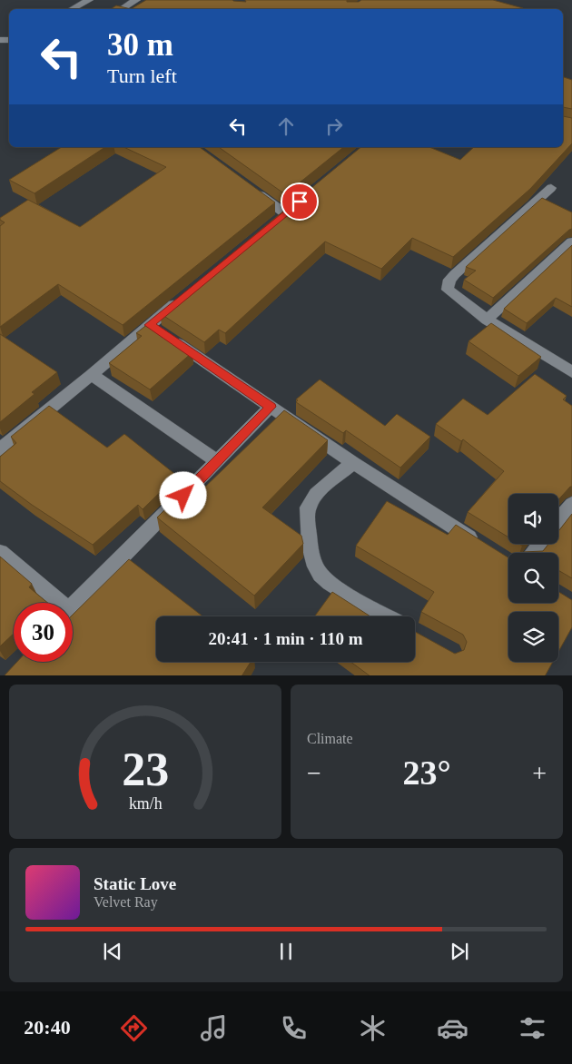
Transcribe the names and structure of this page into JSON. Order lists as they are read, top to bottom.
{
  "page": {
    "turn": ["30 m", "Turn left"],
    "limit": "30",
    "trip": "20:41 · 1 min · 110 m",
    "tile": "Climate",
    "heat": ["−", "23°", "+"],
    "song": ["Static Love", "Velvet Ray"],
    "tabs": "20:40",
    "gauge": ["23", "km/h"]
  }
}
